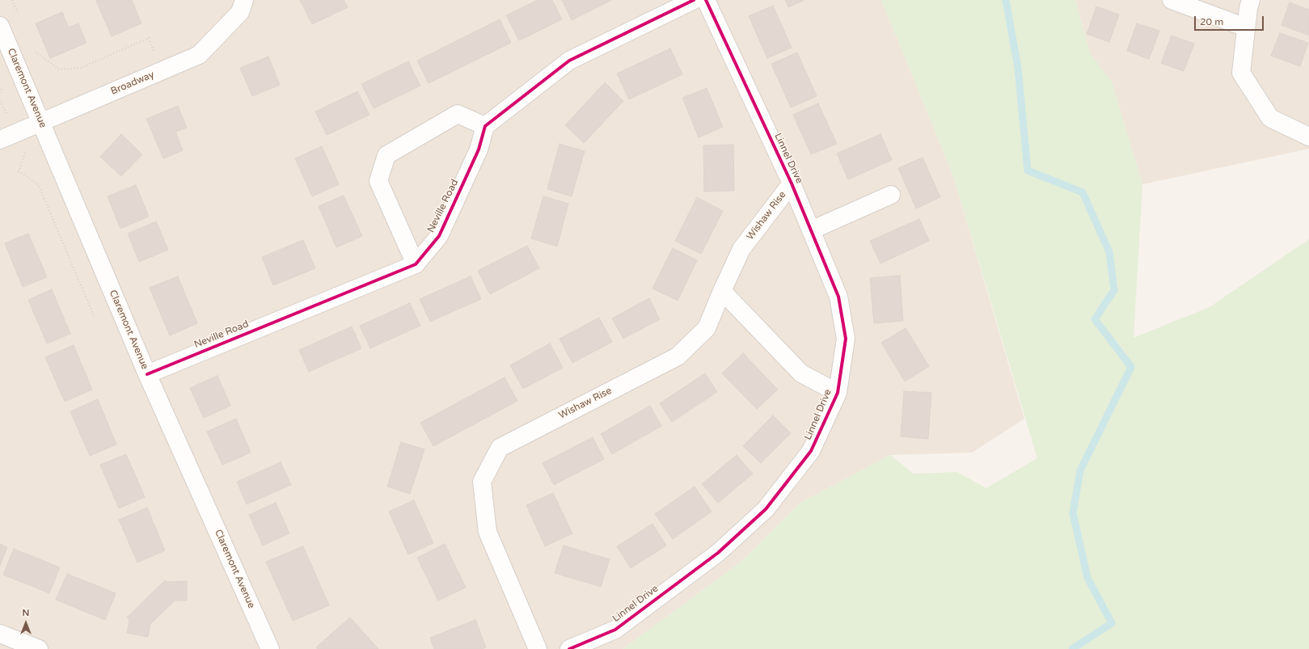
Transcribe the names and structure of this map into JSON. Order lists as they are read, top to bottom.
{
  "streets": {
    "street": [
      "Broadway",
      "Claremont Avenue",
      "Linnel Drive",
      "Neville Road",
      "Wishaw Rise"
    ]
  },
  "crossings": [
    ["Broadway", "Claremont Avenue"],
    ["Claremont Avenue", "Neville Road"],
    ["Linnel Drive", "Wishaw Rise"]
  ],
  "scale_bar": "20 m",
  "north": "top"
}
